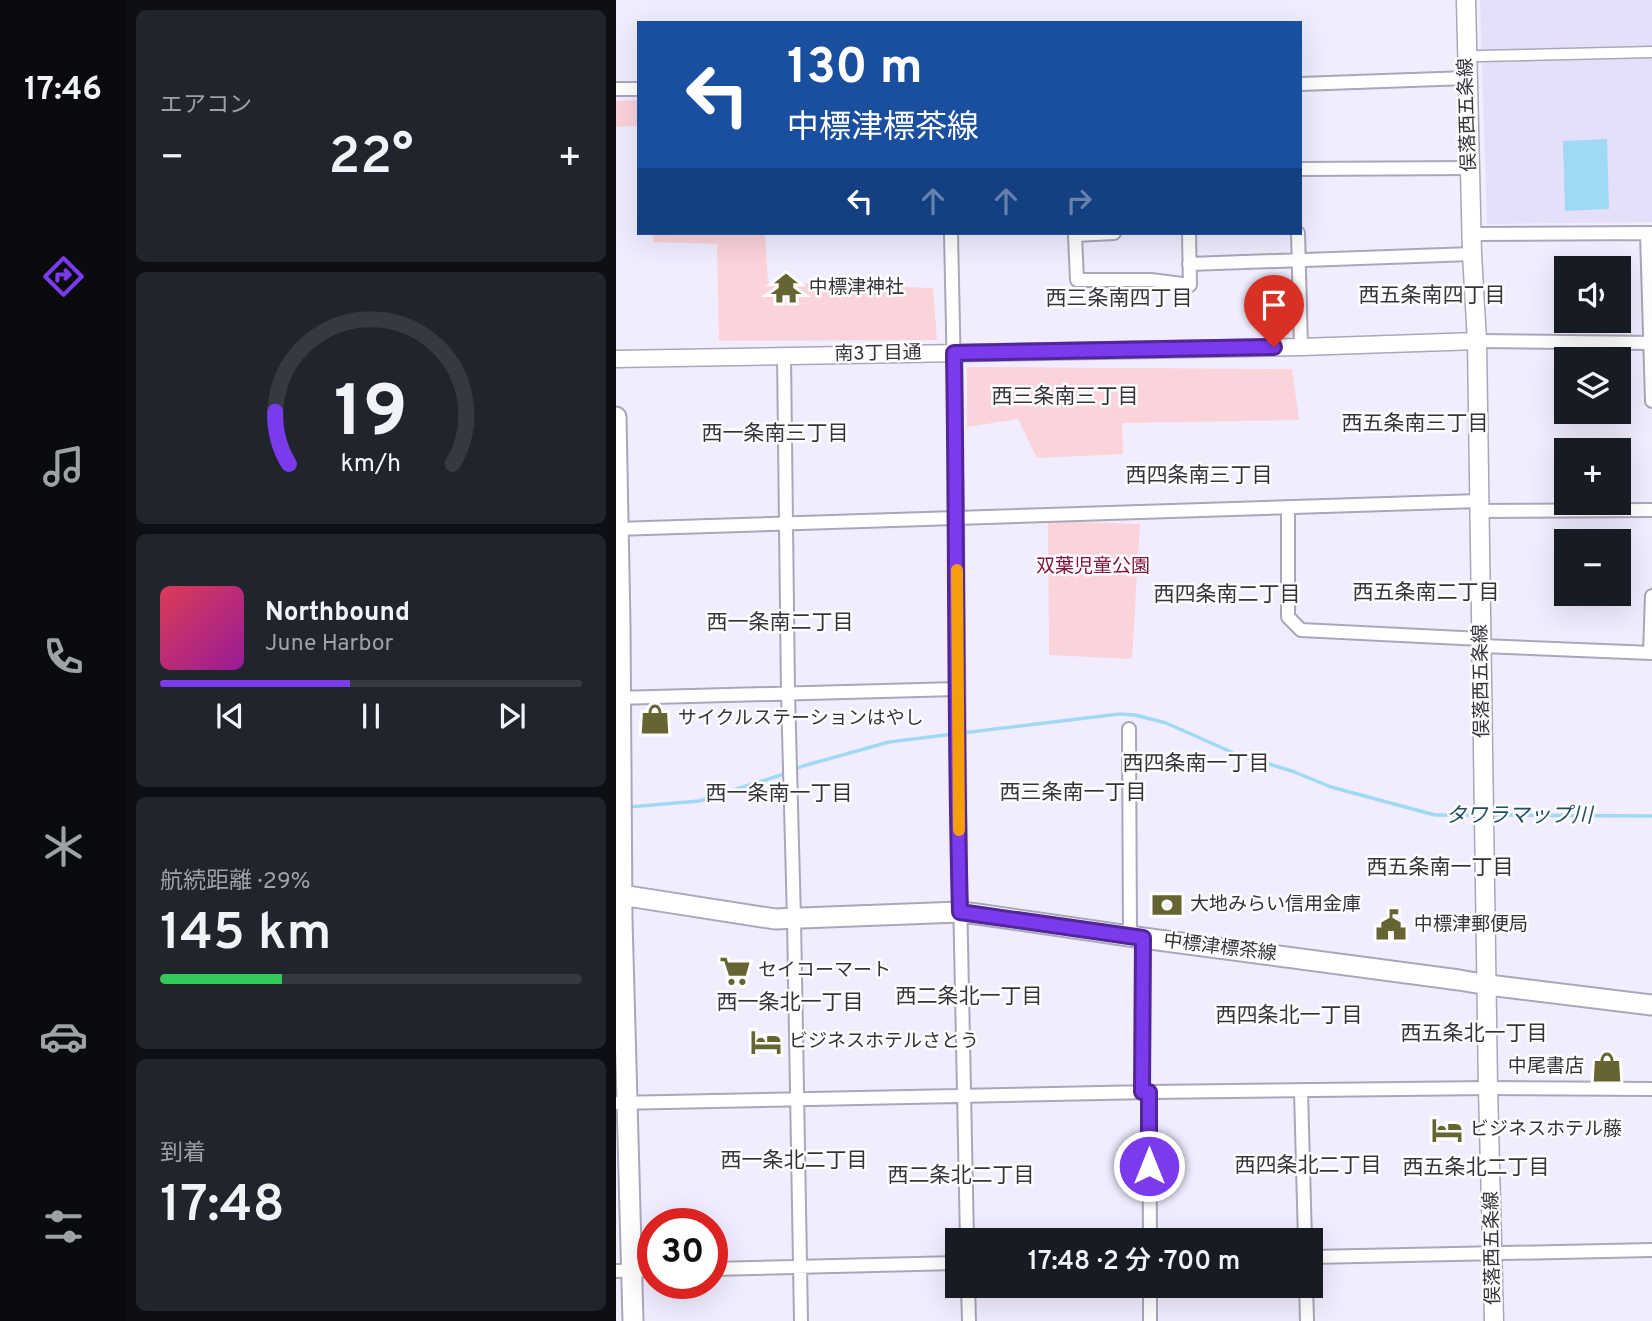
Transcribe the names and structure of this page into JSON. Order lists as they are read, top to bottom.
{
  "streets": {
    "main road": ["俣落西五条線", "中標津標茶線"],
    "street": ["南3丁目通"]
  },
  "crossings": [
    ["俣落西五条線", "南3丁目通"],
    ["俣落西五条線", "中標津標茶線"]
  ],
  "districts": [
    "西五条南四丁目",
    "西三条南四丁目",
    "西三条南三丁目",
    "西五条南三丁目",
    "西一条南三丁目",
    "西四条南三丁目",
    "西五条南二丁目",
    "西四条南二丁目",
    "西一条南二丁目",
    "西四条南一丁目",
    "西三条南一丁目",
    "西一条南一丁目",
    "西五条南一丁目",
    "西二条北一丁目",
    "西一条北一丁目",
    "西四条北一丁目",
    "西五条北一丁目",
    "西一条北二丁目",
    "西四条北二丁目",
    "西五条北二丁目",
    "西二条北二丁目"
  ],
  "water": ["タワラマップ川"],
  "parks": ["双葉児童公園"],
  "places": {
    "temple": ["中標津神社"],
    "shop": ["サイクルステーションはやし", "中尾書店"],
    "bank": ["大地みらい信用金庫"],
    "public building": ["中標津郵便局"],
    "supermarket": ["セイコーマート"],
    "hotel": ["ビジネスホテルさとう", "ビジネスホテル藤"]
  },
  "page": {
    "tabs": "17:46",
    "tile": [
      "エアコン",
      ["航続距離 · 29%", "145 km"],
      ["到着", "17:48"]
    ],
    "turn": ["130 m", "中標津標茶線"],
    "heat": ["−", "22°", "+"],
    "map_buttons": ["+", "−"],
    "song": ["Northbound", "June Harbor"],
    "limit": "30",
    "trip": "17:48 · 2 分 · 700 m",
    "gauge": ["19", "km/h"]
  }
}
